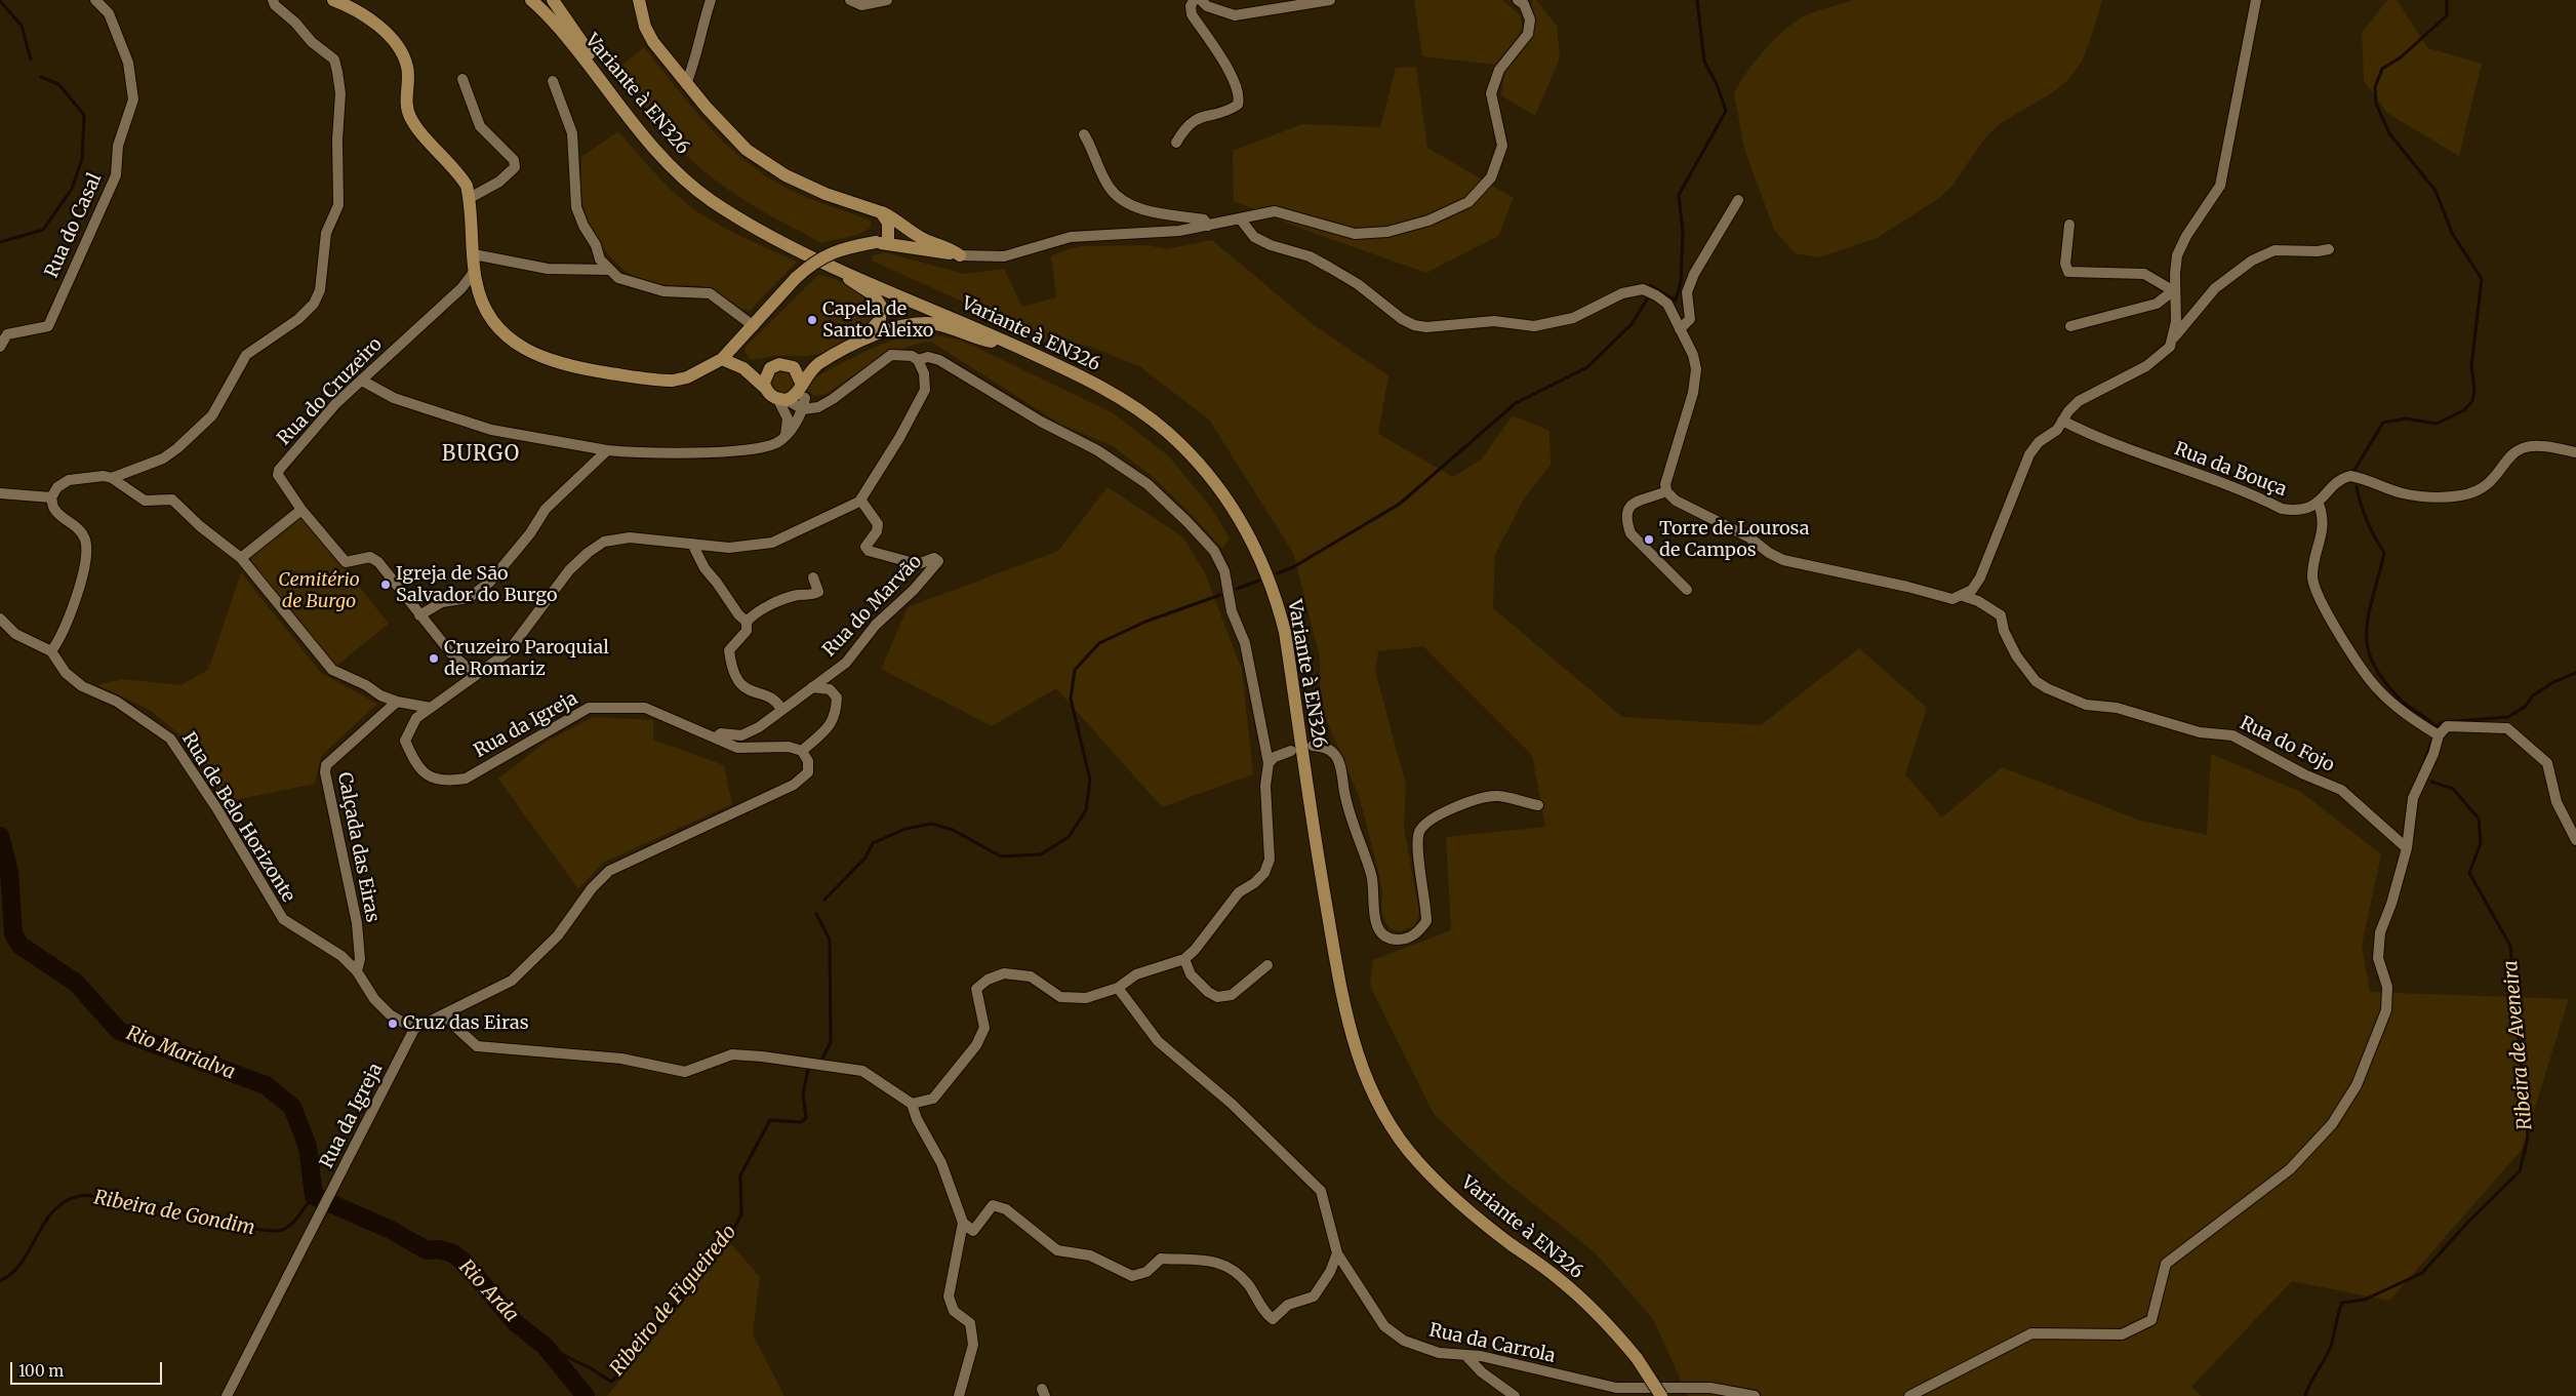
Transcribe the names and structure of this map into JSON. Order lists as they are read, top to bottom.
{
  "streets": {
    "main road": ["Variante à EN326"],
    "street": [
      "Rua do Casal",
      "Rua do Cruzeiro",
      "Rua da Bouça",
      "Rua do Marvão",
      "Rua da Igreja",
      "Rua do Fojo",
      "Rua de Belo Horizonte",
      "Calçada das Eiras",
      "Rua da Carrola"
    ]
  },
  "crossings": [
    ["Rua do Marvão", "Rua da Igreja"],
    ["Rua da Igreja", "Rua de Belo Horizonte"],
    ["Rua de Belo Horizonte", "Calçada das Eiras"]
  ],
  "districts": ["BURGO"],
  "water": [
    "Ribeira de Aveneira",
    "Rio Marialva",
    "Ribeira de Gondim",
    "Rio Arda",
    "Ribeiro de Figueiredo"
  ],
  "parks": ["Cemitério de Burgo"],
  "places": [
    "Capela de Santo Aleixo",
    "Torre de Lourosa de Campos",
    "Igreja de São Salvador do Burgo",
    "Cruzeiro Paroquial de Romariz",
    "Cruz das Eiras"
  ],
  "scale_bar": "100 m"
}
